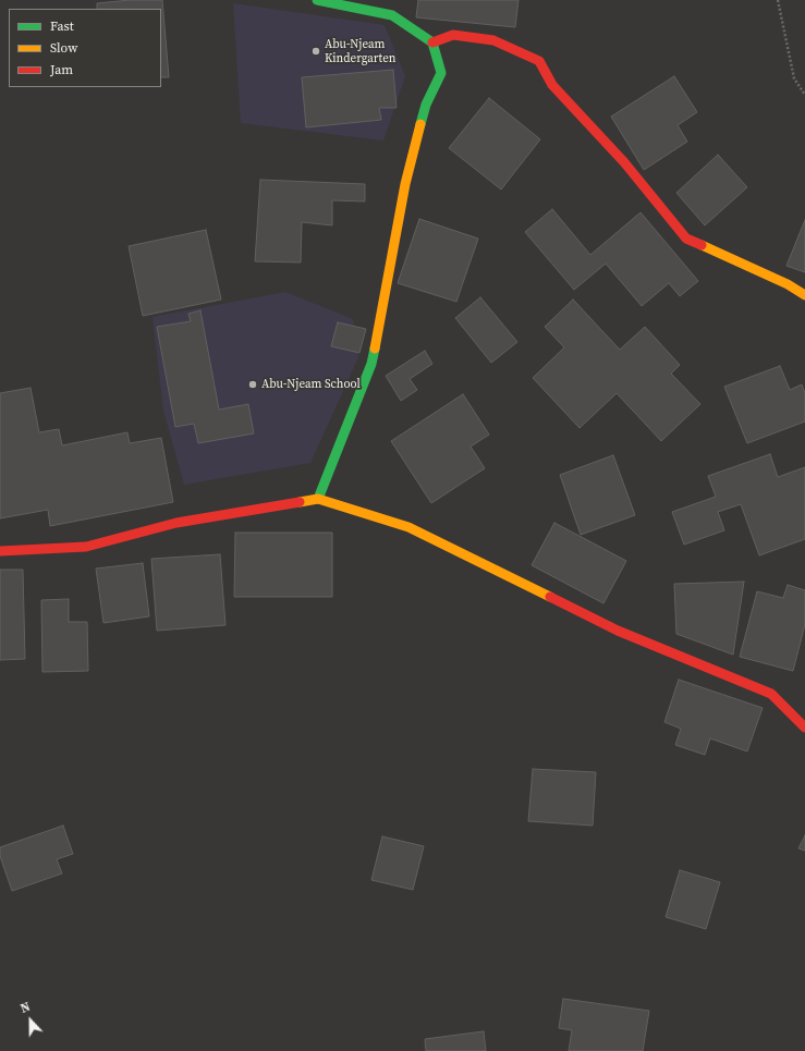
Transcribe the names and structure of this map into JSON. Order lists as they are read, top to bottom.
{
  "places": ["Abu-Njeam Kindergarten", "Abu-Njeam School"],
  "legend": ["Fast", "Slow", "Jam"],
  "north": "top"
}
